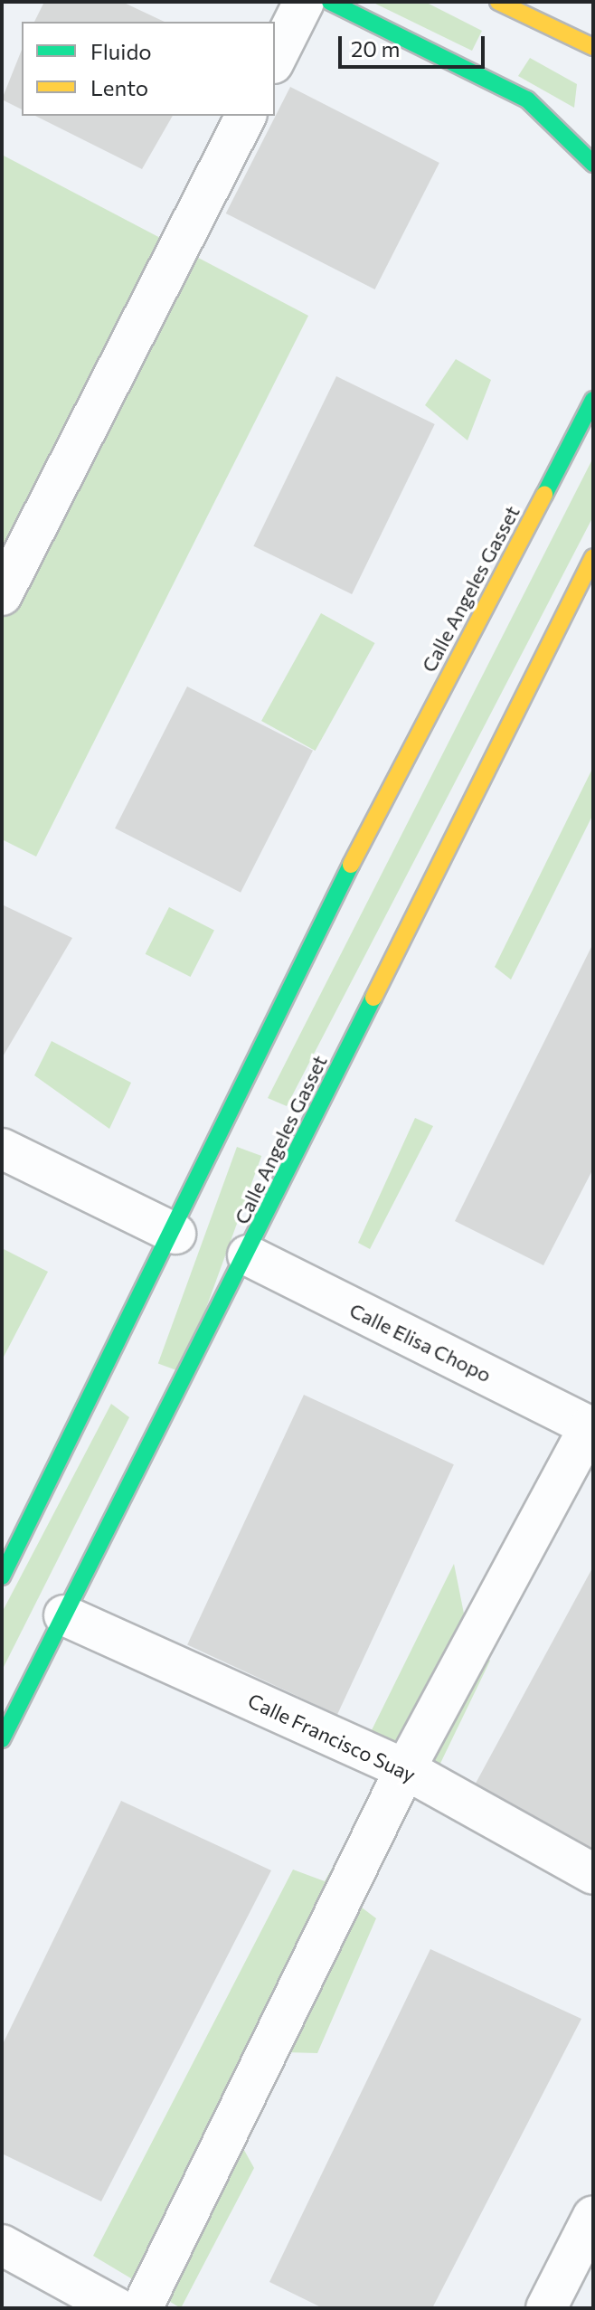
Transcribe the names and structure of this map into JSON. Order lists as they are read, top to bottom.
{
  "streets": {
    "street": ["Calle Angeles Gasset", "Calle Elisa Chopo", "Calle Francisco Suay"]
  },
  "crossings": [
    ["Calle Angeles Gasset", "Calle Elisa Chopo"],
    ["Calle Angeles Gasset", "Calle Francisco Suay"]
  ],
  "legend": ["Fluido", "Lento"],
  "scale_bar": "20 m"
}
